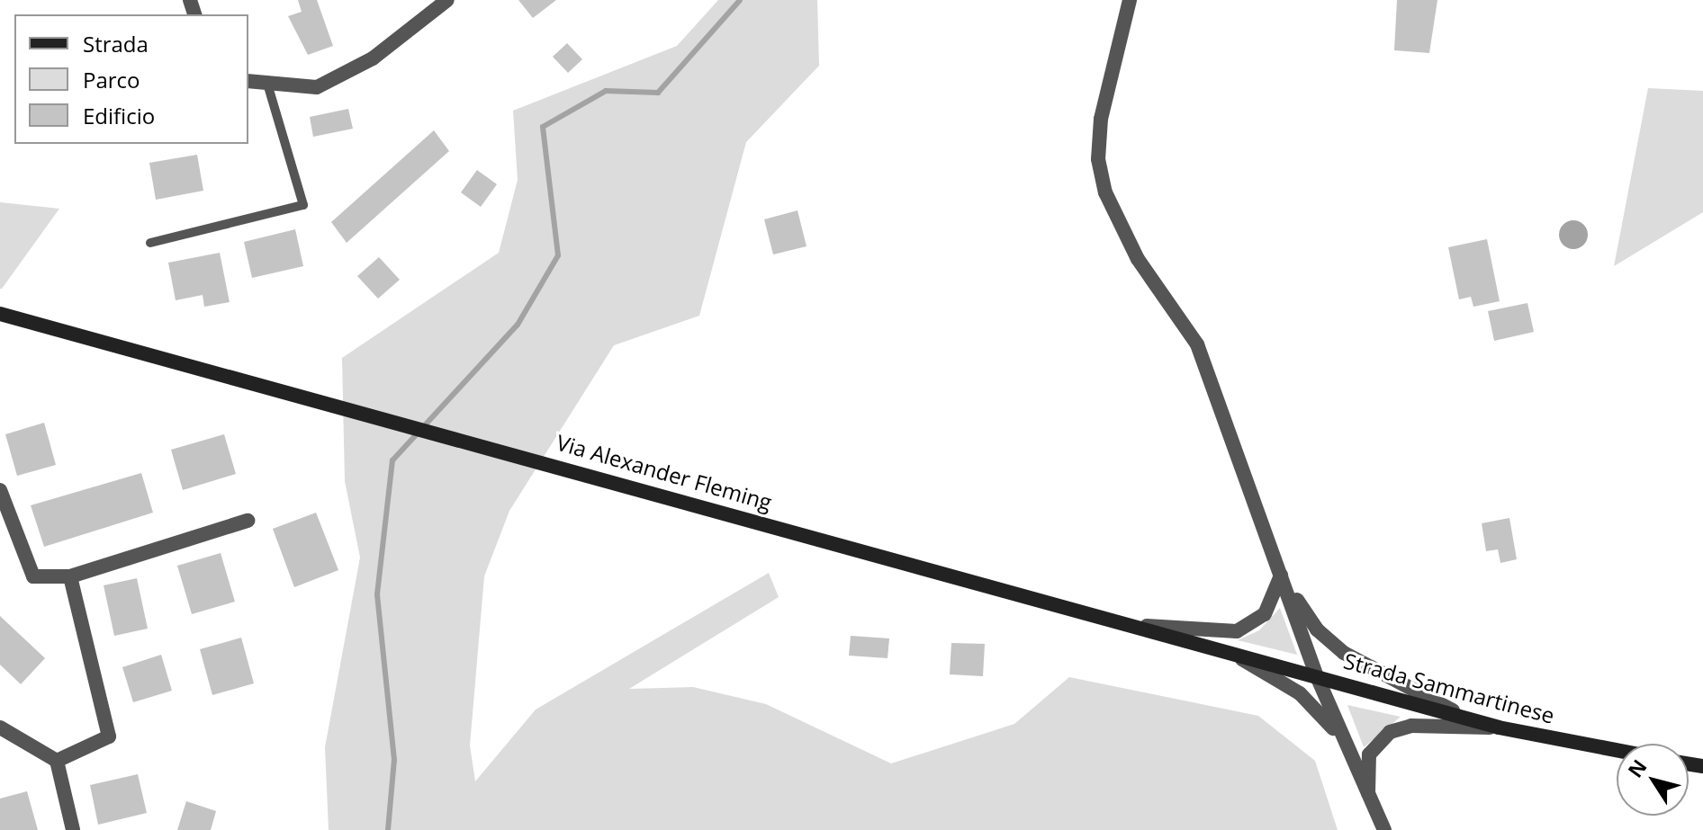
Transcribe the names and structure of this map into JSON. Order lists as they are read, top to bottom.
{
  "streets": {
    "main road": ["Via Alexander Fleming", "Strada Sammartinese"]
  },
  "crossings": [
    ["Via Alexander Fleming", "Strada Sammartinese"]
  ],
  "legend": ["Strada", "Parco", "Edificio"],
  "north": "top left"
}
